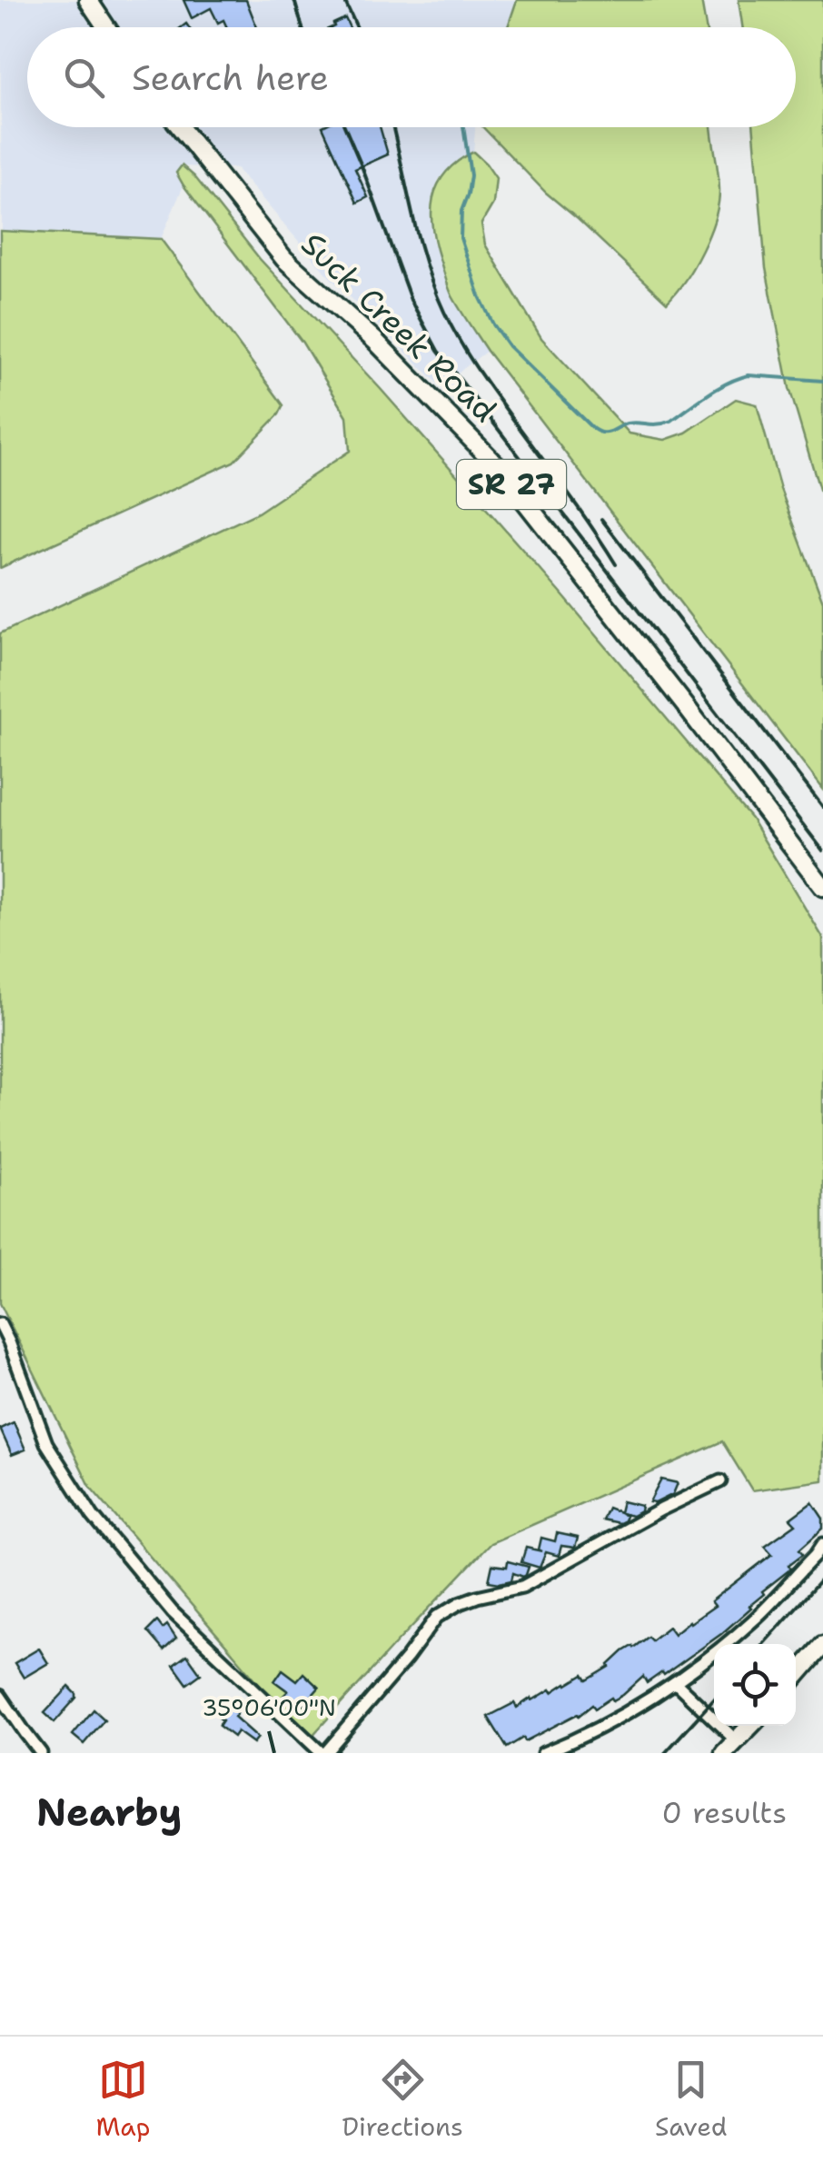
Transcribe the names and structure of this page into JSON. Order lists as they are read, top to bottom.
{
  "streets": {
    "main road": ["Suck Creek Road", "SR 27"]
  },
  "page": {
    "search": "Search here",
    "heading": ["Nearby", "0 results"],
    "nav": ["Map", "Directions", "Saved"]
  },
  "coordinates": ["35°06'00\"N"]
}
